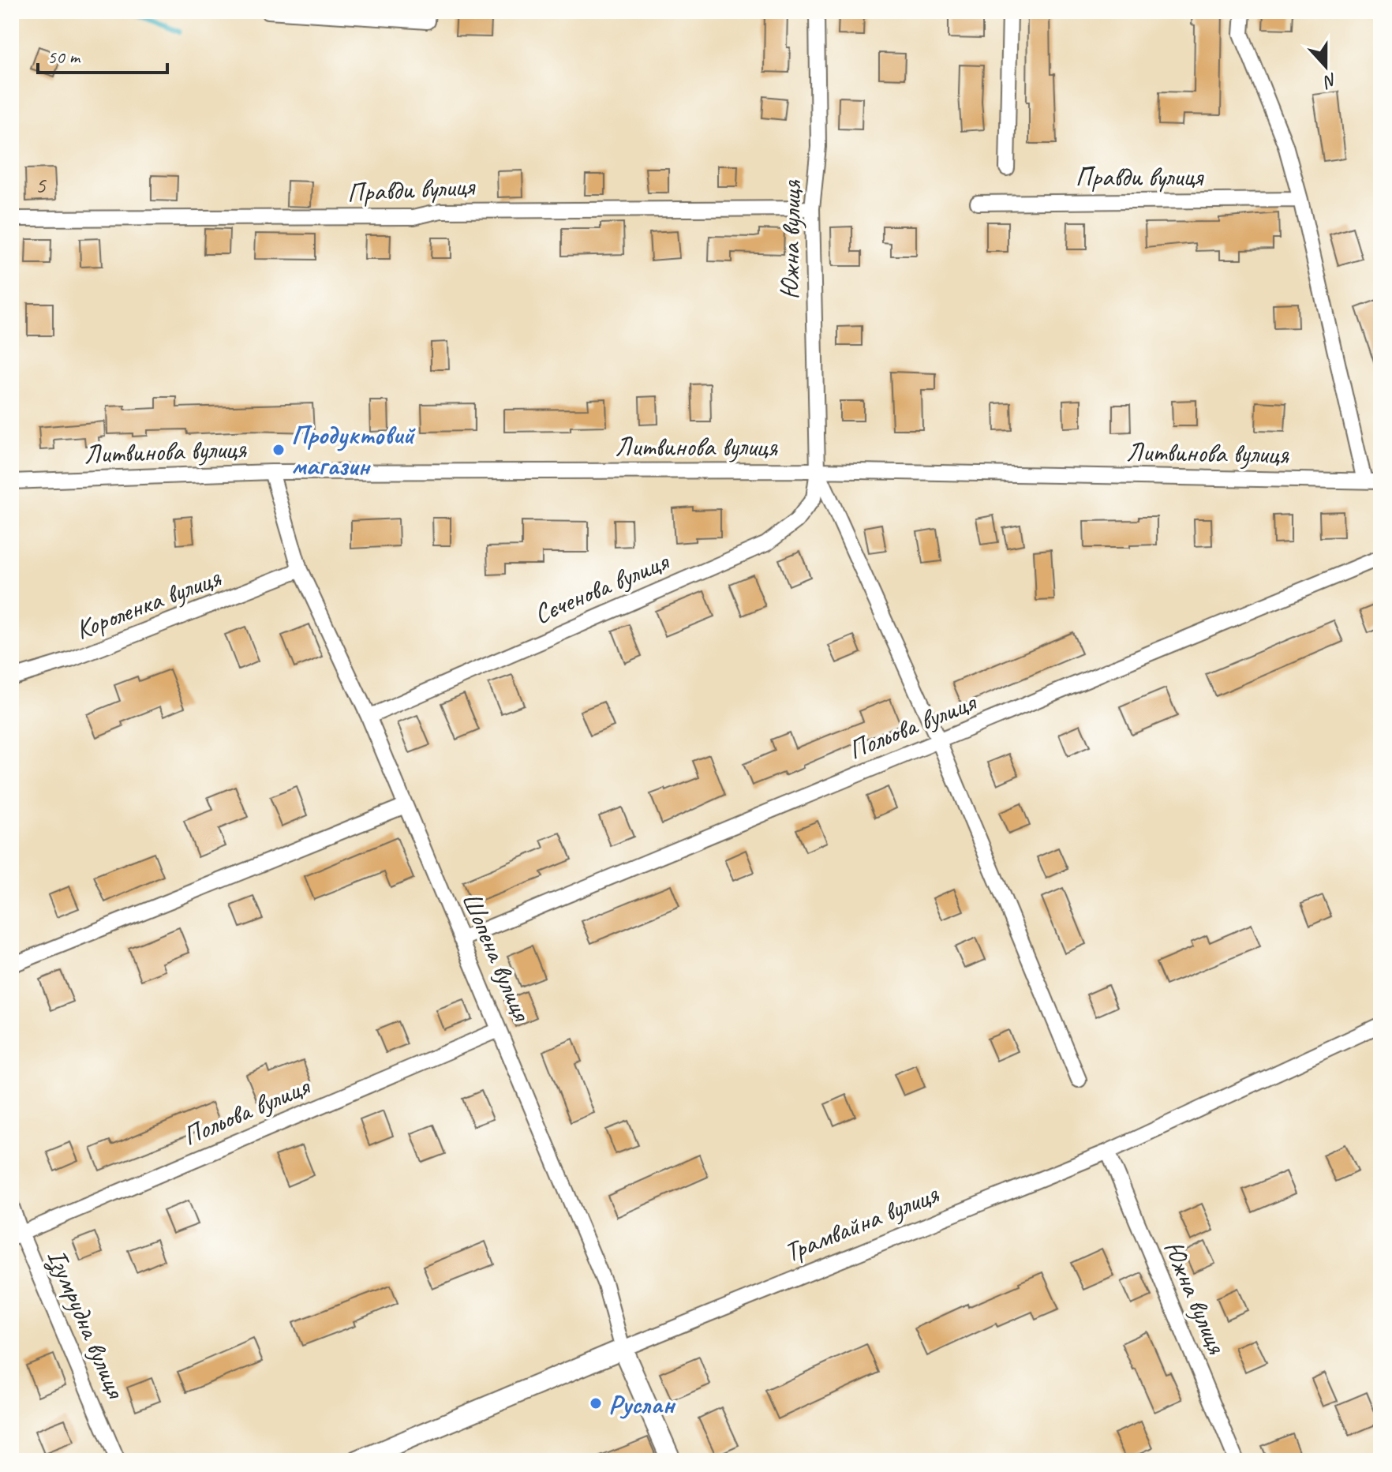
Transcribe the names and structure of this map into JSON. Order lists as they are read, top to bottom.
{
  "streets": {
    "street": [
      "Правди вулиця",
      "Южна вулиця",
      "Литвинова вулиця",
      "Сєченова вулиця",
      "Короленка вулиця",
      "Польова вулиця",
      "Шопена вулиця",
      "Трамвайна вулиця",
      "Ізумрудна вулиця"
    ]
  },
  "crossings": [
    ["Правди вулиця", "Южна вулиця"],
    ["Южна вулиця", "Литвинова вулиця"],
    ["Южна вулиця", "Сєченова вулиця"],
    ["Южна вулиця", "Трамвайна вулиця"],
    ["Литвинова вулиця", "Сєченова вулиця"],
    ["Литвинова вулиця", "Шопена вулиця"],
    ["Сєченова вулиця", "Шопена вулиця"],
    ["Короленка вулиця", "Шопена вулиця"],
    ["Польова вулиця", "Шопена вулиця"],
    ["Польова вулиця", "Ізумрудна вулиця"],
    ["Шопена вулиця", "Трамвайна вулиця"]
  ],
  "places": ["Продуктовий магазин", "Руслан"],
  "house_numbers": ["5"],
  "scale_bar": "50 m",
  "north": "bottom"
}
